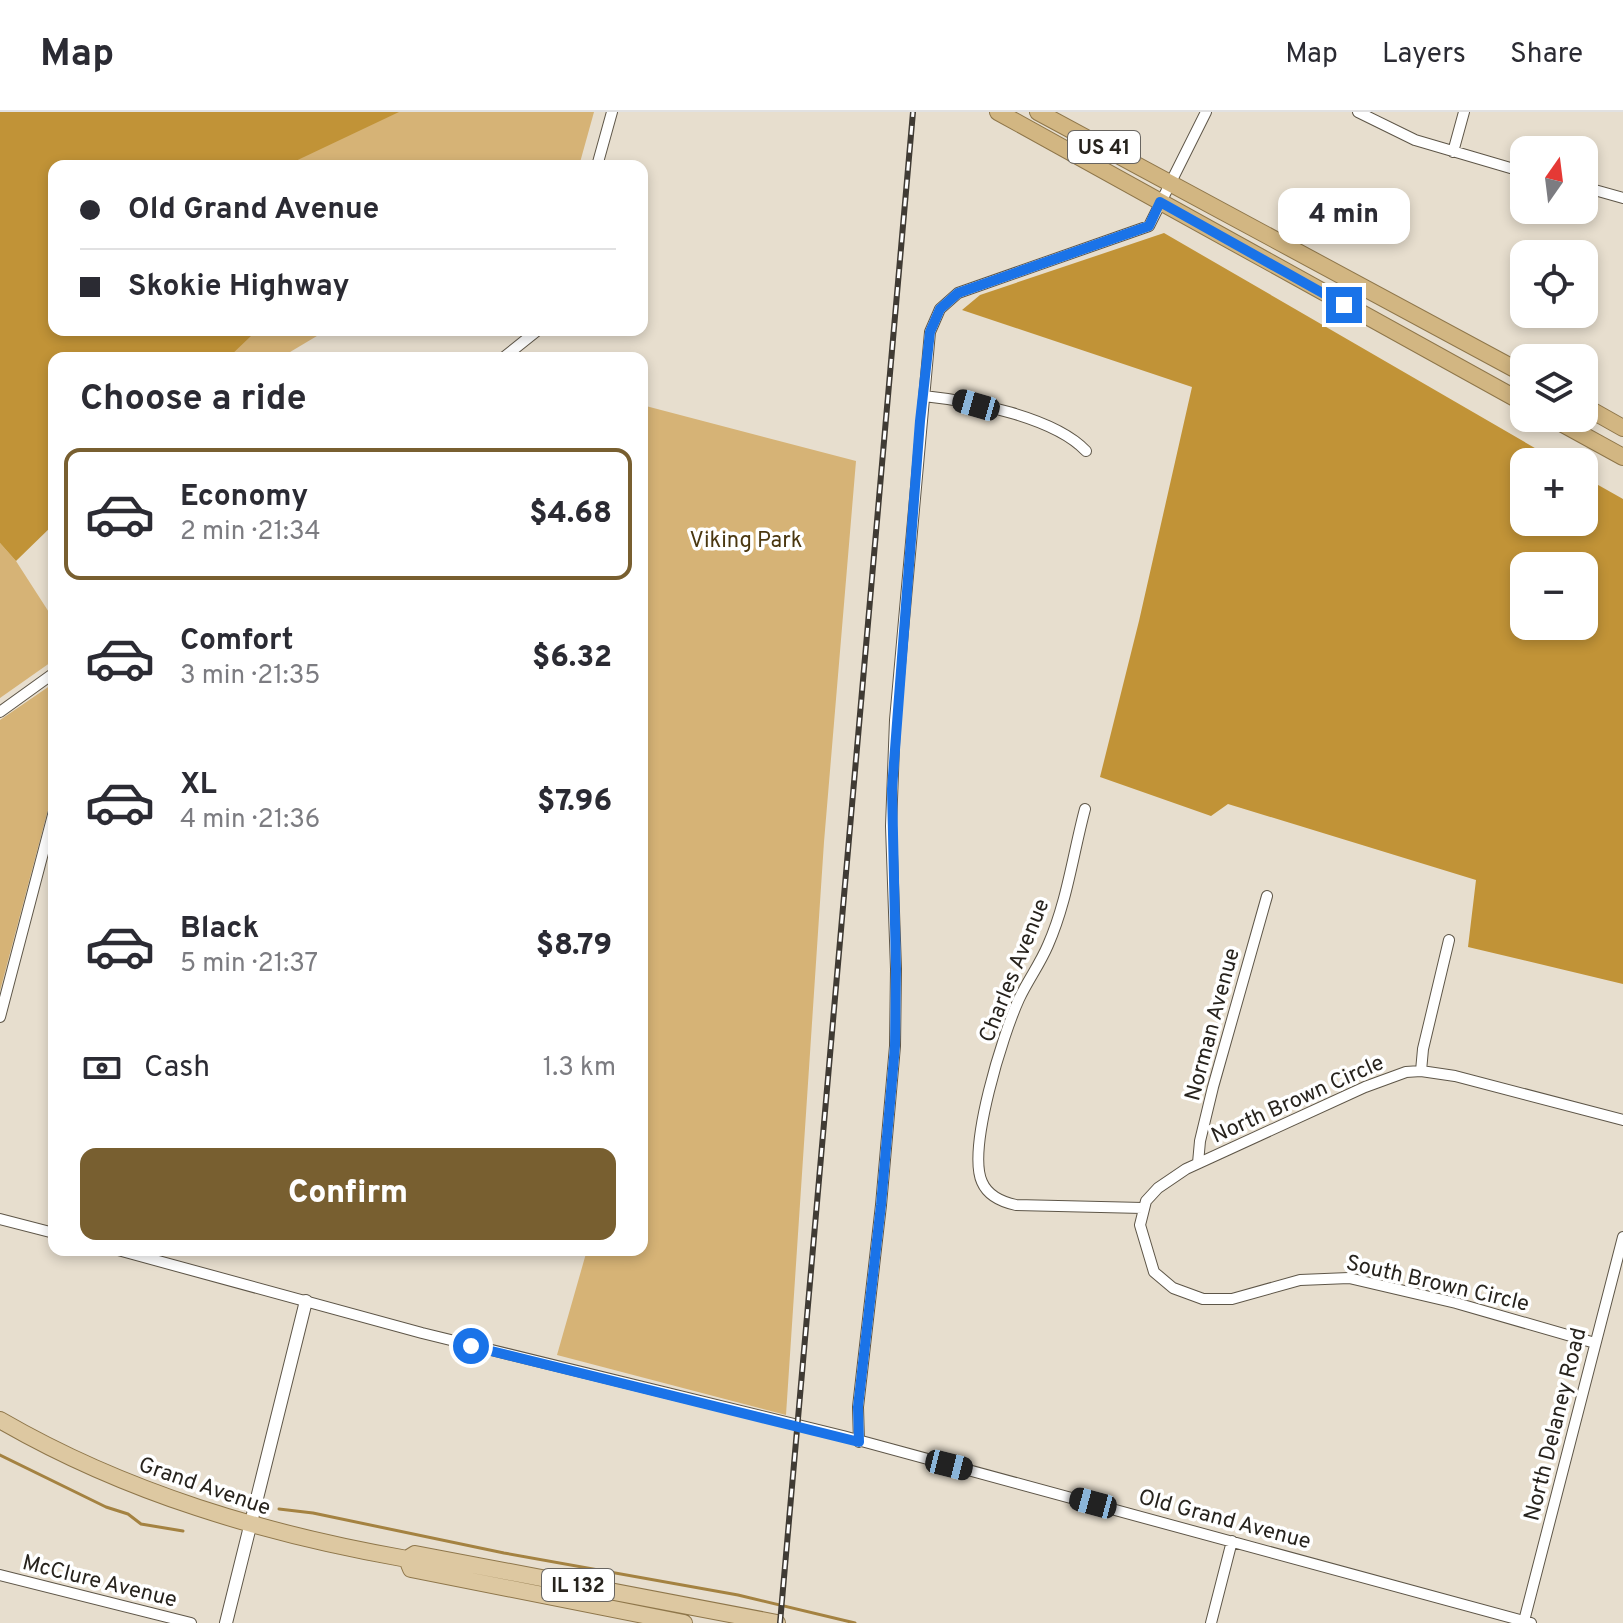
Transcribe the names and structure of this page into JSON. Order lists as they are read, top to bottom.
{
  "streets": {
    "highway": ["US 41"],
    "main road": ["Grand Avenue", "IL 132"],
    "street": [
      "Charles Avenue",
      "Norman Avenue",
      "North Brown Circle",
      "South Brown Circle",
      "North Delaney Road",
      "Old Grand Avenue",
      "McClure Avenue"
    ]
  },
  "crossings": [
    ["Charles Avenue", "North Brown Circle"],
    ["Charles Avenue", "South Brown Circle"],
    ["Norman Avenue", "North Brown Circle"],
    ["North Brown Circle", "South Brown Circle"],
    ["South Brown Circle", "North Delaney Road"],
    ["North Delaney Road", "Old Grand Avenue"]
  ],
  "parks": ["Viking Park"],
  "north": "top",
  "page": {
    "header": "Map",
    "nav": ["Map", "Layers", "Share"],
    "map_buttons": ["+", "−"],
    "banner": ["Old Grand Avenue", "Skokie Highway"],
    "bubble": "4 min",
    "heading": "Choose a ride",
    "list": [
      {
        "name": "Economy",
        "note": "2 min · 21:34",
        "value": "$4.68"
      },
      {
        "name": "Comfort",
        "note": "3 min · 21:35",
        "value": "$6.32"
      },
      {
        "name": "XL",
        "note": "4 min · 21:36",
        "value": "$7.96"
      },
      {
        "name": "Black",
        "note": "5 min · 21:37",
        "value": "$8.79"
      }
    ],
    "pay": ["Cash", "1.3 km"],
    "buttons": "Confirm"
  }
}
